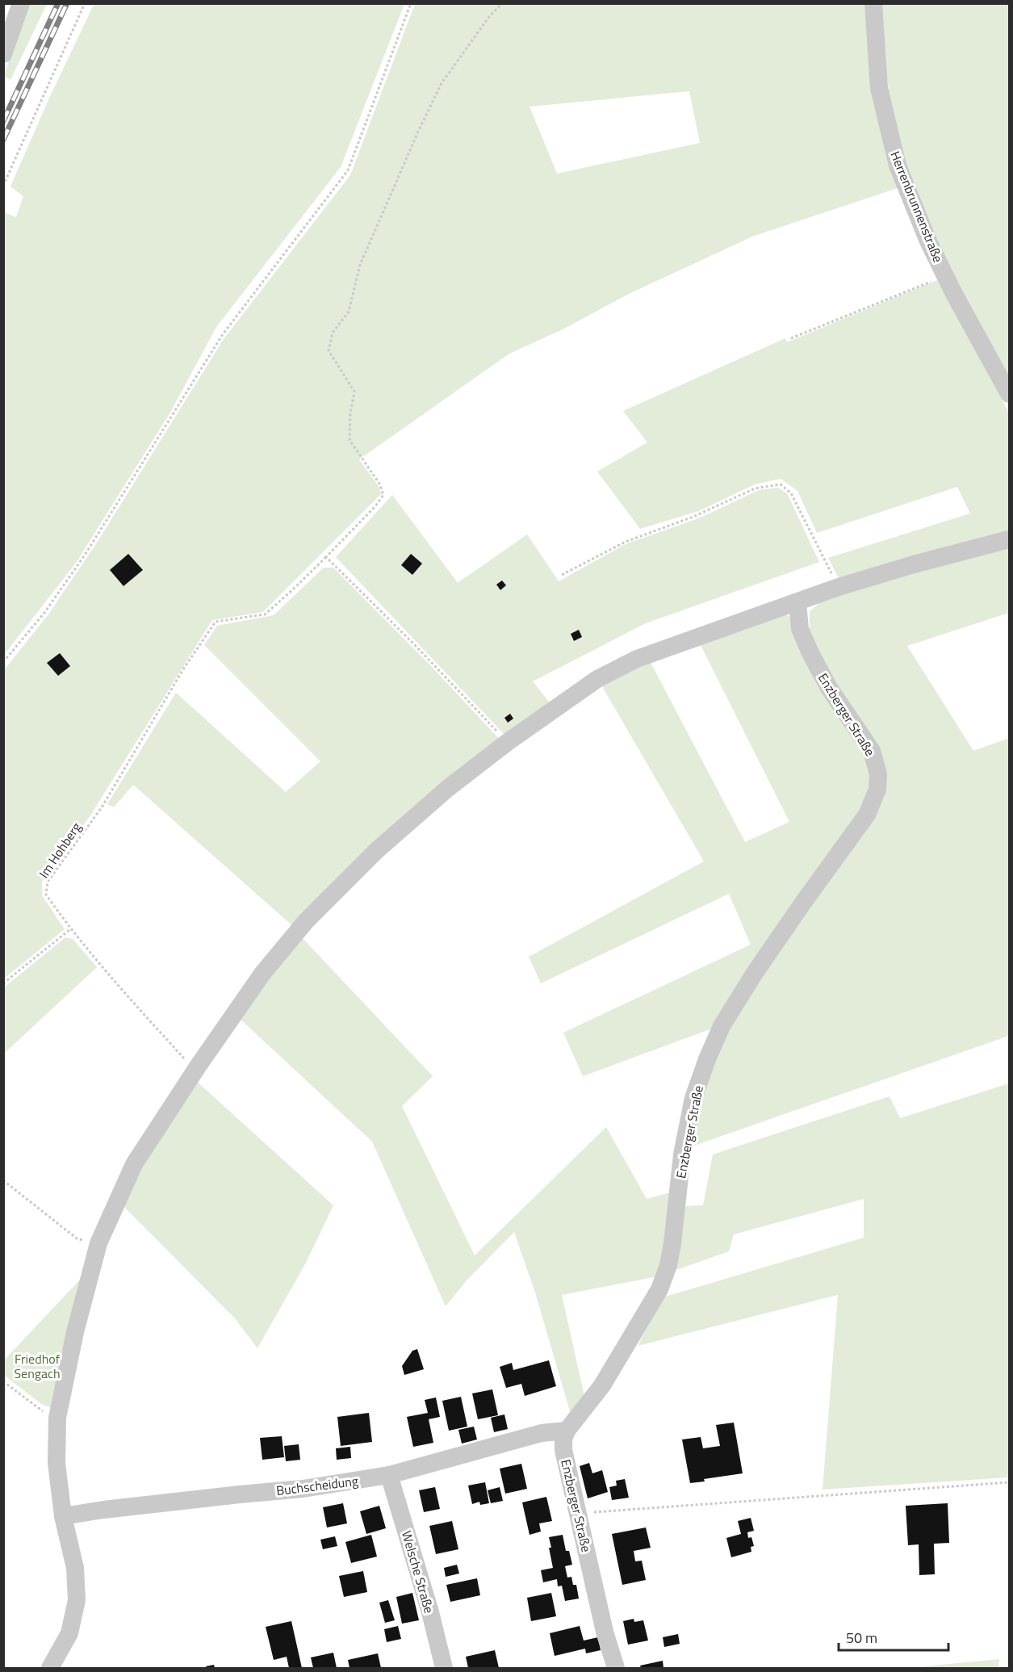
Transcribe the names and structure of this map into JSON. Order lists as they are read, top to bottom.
{
  "streets": {
    "street": [
      "Herrenbrunnenstraße",
      "Enzberger Straße",
      "Buchscheidung",
      "Welsche Straße"
    ],
    "path": ["Im Hohberg"]
  },
  "crossings": [
    ["Enzberger Straße", "Buchscheidung"],
    ["Buchscheidung", "Welsche Straße"]
  ],
  "parks": ["Friedhof Sengach"],
  "scale_bar": "50 m"
}
